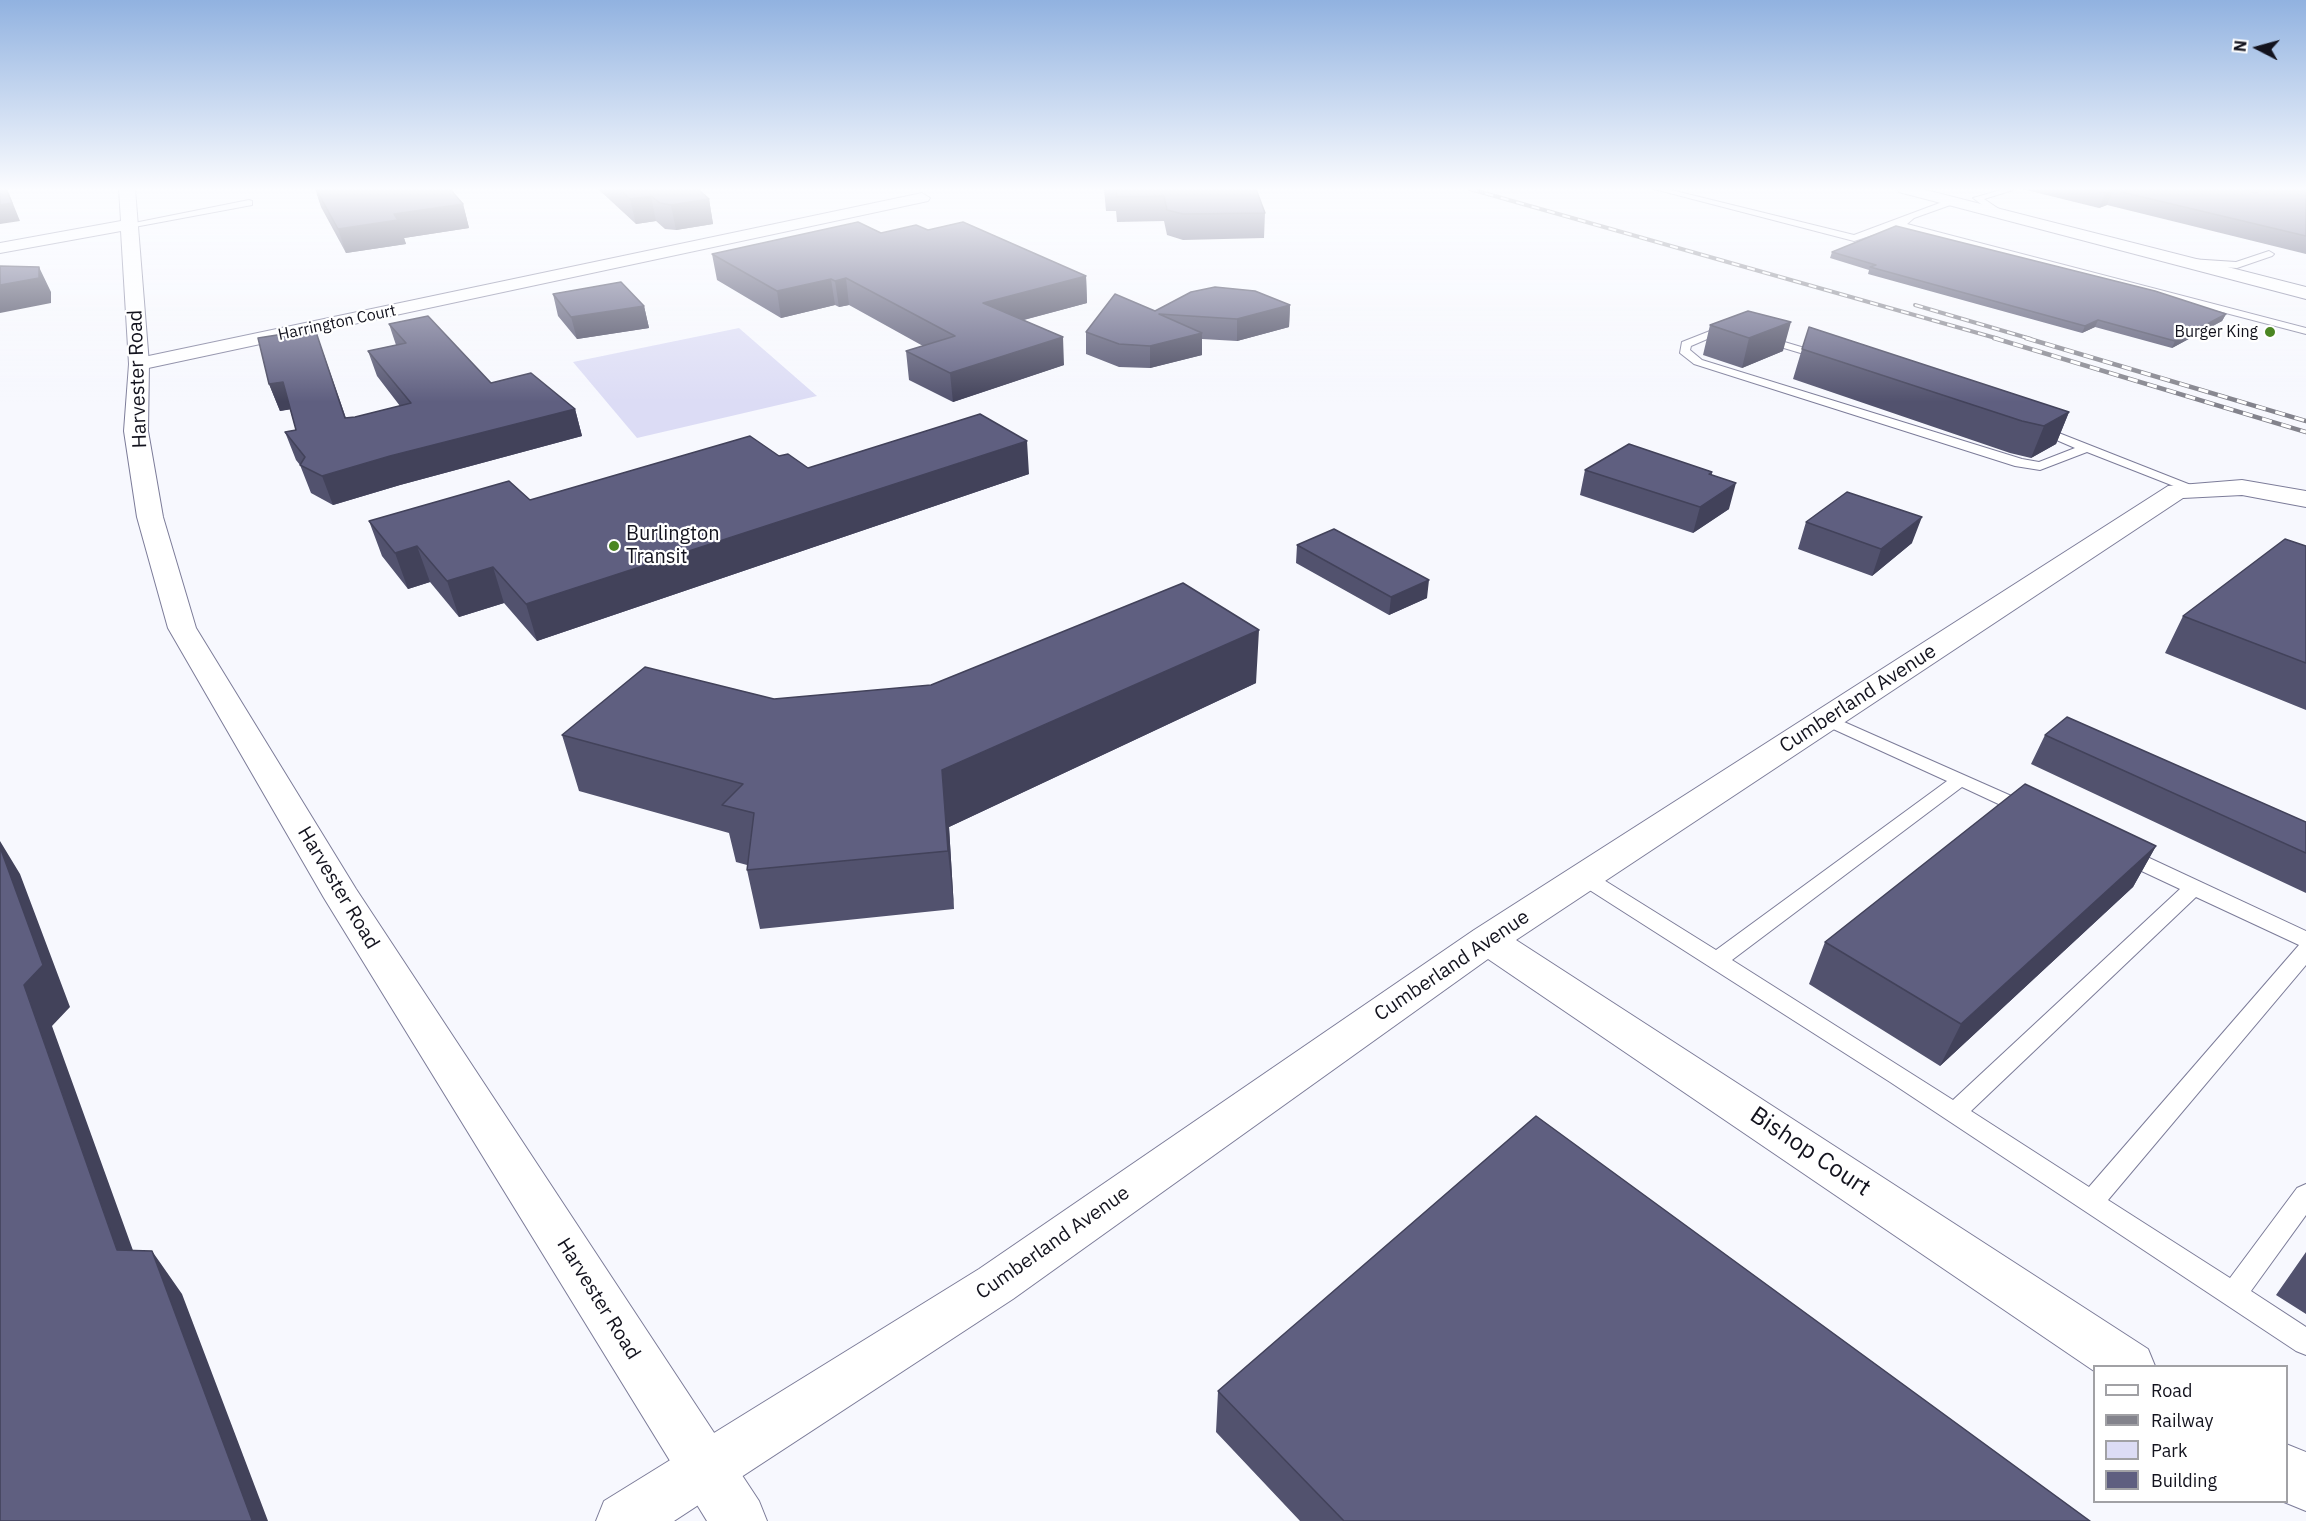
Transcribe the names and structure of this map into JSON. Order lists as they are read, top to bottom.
{
  "streets": {
    "main road": [
      "Harrington Court",
      "Harvester Road",
      "Cumberland Avenue",
      "Bishop Court"
    ]
  },
  "crossings": [
    ["Harrington Court", "Harvester Road"],
    ["Harvester Road", "Cumberland Avenue"],
    ["Cumberland Avenue", "Bishop Court"]
  ],
  "places": ["Burger King", "Burlington Transit"],
  "legend": [
    "Road",
    "Railway",
    "Park",
    "Building"
  ],
  "north": "left"
}
